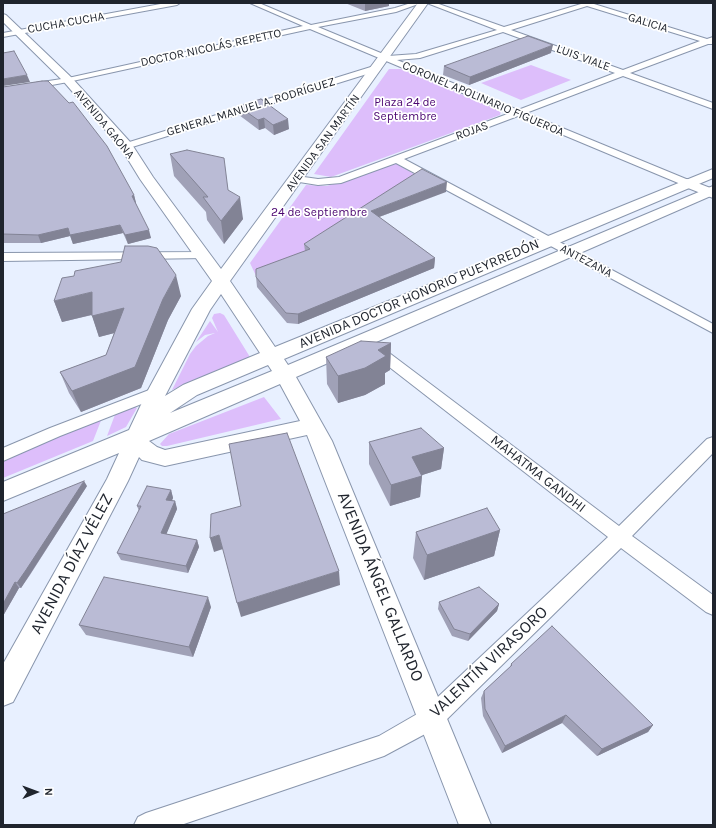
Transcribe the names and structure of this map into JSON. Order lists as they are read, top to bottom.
{
  "streets": {
    "main road": [
      "AVENIDA GAONA",
      "AVENIDA SAN MARTÍN",
      "AVENIDA DOCTOR HONORIO PUEYRREDÓN",
      "AVENIDA DÍAZ VÉLEZ",
      "AVENIDA ÁNGEL GALLARDO"
    ],
    "street": [
      "CUCHA CUCHA",
      "GALICIA",
      "DOCTOR NICOLÁS REPETTO",
      "LUIS VIALE",
      "CORONEL APOLINARIO FIGUEROA",
      "GENERAL MANUEL A. RODRÍGUEZ",
      "ROJAS",
      "ANTEZANA",
      "MAHATMA GANDHI",
      "VALENTÍN VIRASORO"
    ]
  },
  "crossings": [
    ["CUCHA CUCHA", "AVENIDA GAONA"],
    ["GALICIA", "GENERAL MANUEL A. RODRÍGUEZ"],
    ["GALICIA", "ROJAS"],
    ["DOCTOR NICOLÁS REPETTO", "CORONEL APOLINARIO FIGUEROA"],
    ["DOCTOR NICOLÁS REPETTO", "AVENIDA GAONA"],
    ["LUIS VIALE", "GENERAL MANUEL A. RODRÍGUEZ"],
    ["LUIS VIALE", "ROJAS"],
    ["CORONEL APOLINARIO FIGUEROA", "GENERAL MANUEL A. RODRÍGUEZ"],
    ["CORONEL APOLINARIO FIGUEROA", "ROJAS"],
    ["CORONEL APOLINARIO FIGUEROA", "AVENIDA SAN MARTÍN"],
    ["CORONEL APOLINARIO FIGUEROA", "AVENIDA DOCTOR HONORIO PUEYRREDÓN"],
    ["GENERAL MANUEL A. RODRÍGUEZ", "AVENIDA GAONA"],
    ["GENERAL MANUEL A. RODRÍGUEZ", "AVENIDA SAN MARTÍN"],
    ["AVENIDA GAONA", "AVENIDA SAN MARTÍN"],
    ["AVENIDA GAONA", "AVENIDA DOCTOR HONORIO PUEYRREDÓN"],
    ["AVENIDA GAONA", "AVENIDA ÁNGEL GALLARDO"],
    ["ROJAS", "AVENIDA SAN MARTÍN"],
    ["ROJAS", "ANTEZANA"],
    ["ANTEZANA", "AVENIDA DOCTOR HONORIO PUEYRREDÓN"],
    ["AVENIDA DOCTOR HONORIO PUEYRREDÓN", "MAHATMA GANDHI"],
    ["AVENIDA DOCTOR HONORIO PUEYRREDÓN", "AVENIDA DÍAZ VÉLEZ"],
    ["AVENIDA DOCTOR HONORIO PUEYRREDÓN", "AVENIDA ÁNGEL GALLARDO"],
    ["MAHATMA GANDHI", "VALENTÍN VIRASORO"],
    ["AVENIDA ÁNGEL GALLARDO", "VALENTÍN VIRASORO"]
  ],
  "parks": ["Plaza 24 de Septiembre", "24 de Septiembre"],
  "north": "right"
}
